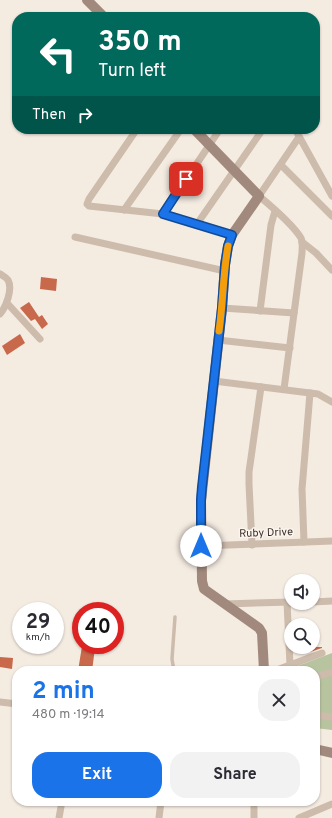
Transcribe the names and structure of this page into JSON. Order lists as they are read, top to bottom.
{
  "streets": {
    "street": ["Ruby Drive"]
  },
  "page": {
    "turn": ["350 m", "Turn left"],
    "then": "Then",
    "speed": "29 km/h",
    "limit": "40",
    "heading": ["2 min", "480 m · 19:14"],
    "buttons": ["Exit", "Share"]
  }
}
